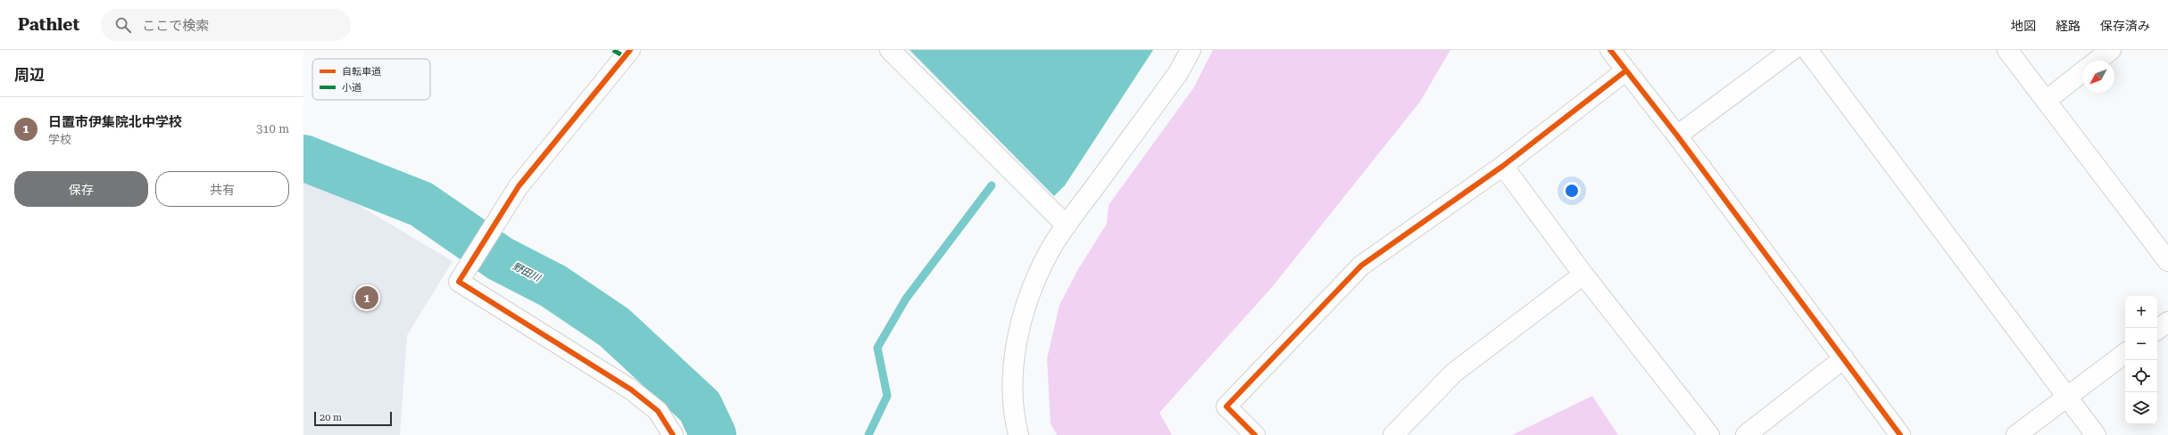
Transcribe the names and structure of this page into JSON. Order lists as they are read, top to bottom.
{
  "water": ["野田川"],
  "legend": ["自転車道", "小道"],
  "scale_bar": "20 m",
  "north": "bottom left",
  "page": {
    "header": "Pathlet",
    "search": "ここで検索",
    "nav": ["地図", "経路", "保存済み"],
    "heading": "周辺",
    "list": [
      {
        "mark": "1",
        "name": "日置市伊集院北中学校",
        "note": "学校",
        "value": "310 m"
      }
    ],
    "buttons": ["保存", "共有"],
    "pins": "1",
    "map_buttons": ["+", "−"],
    "scale": "20 m"
  }
}
